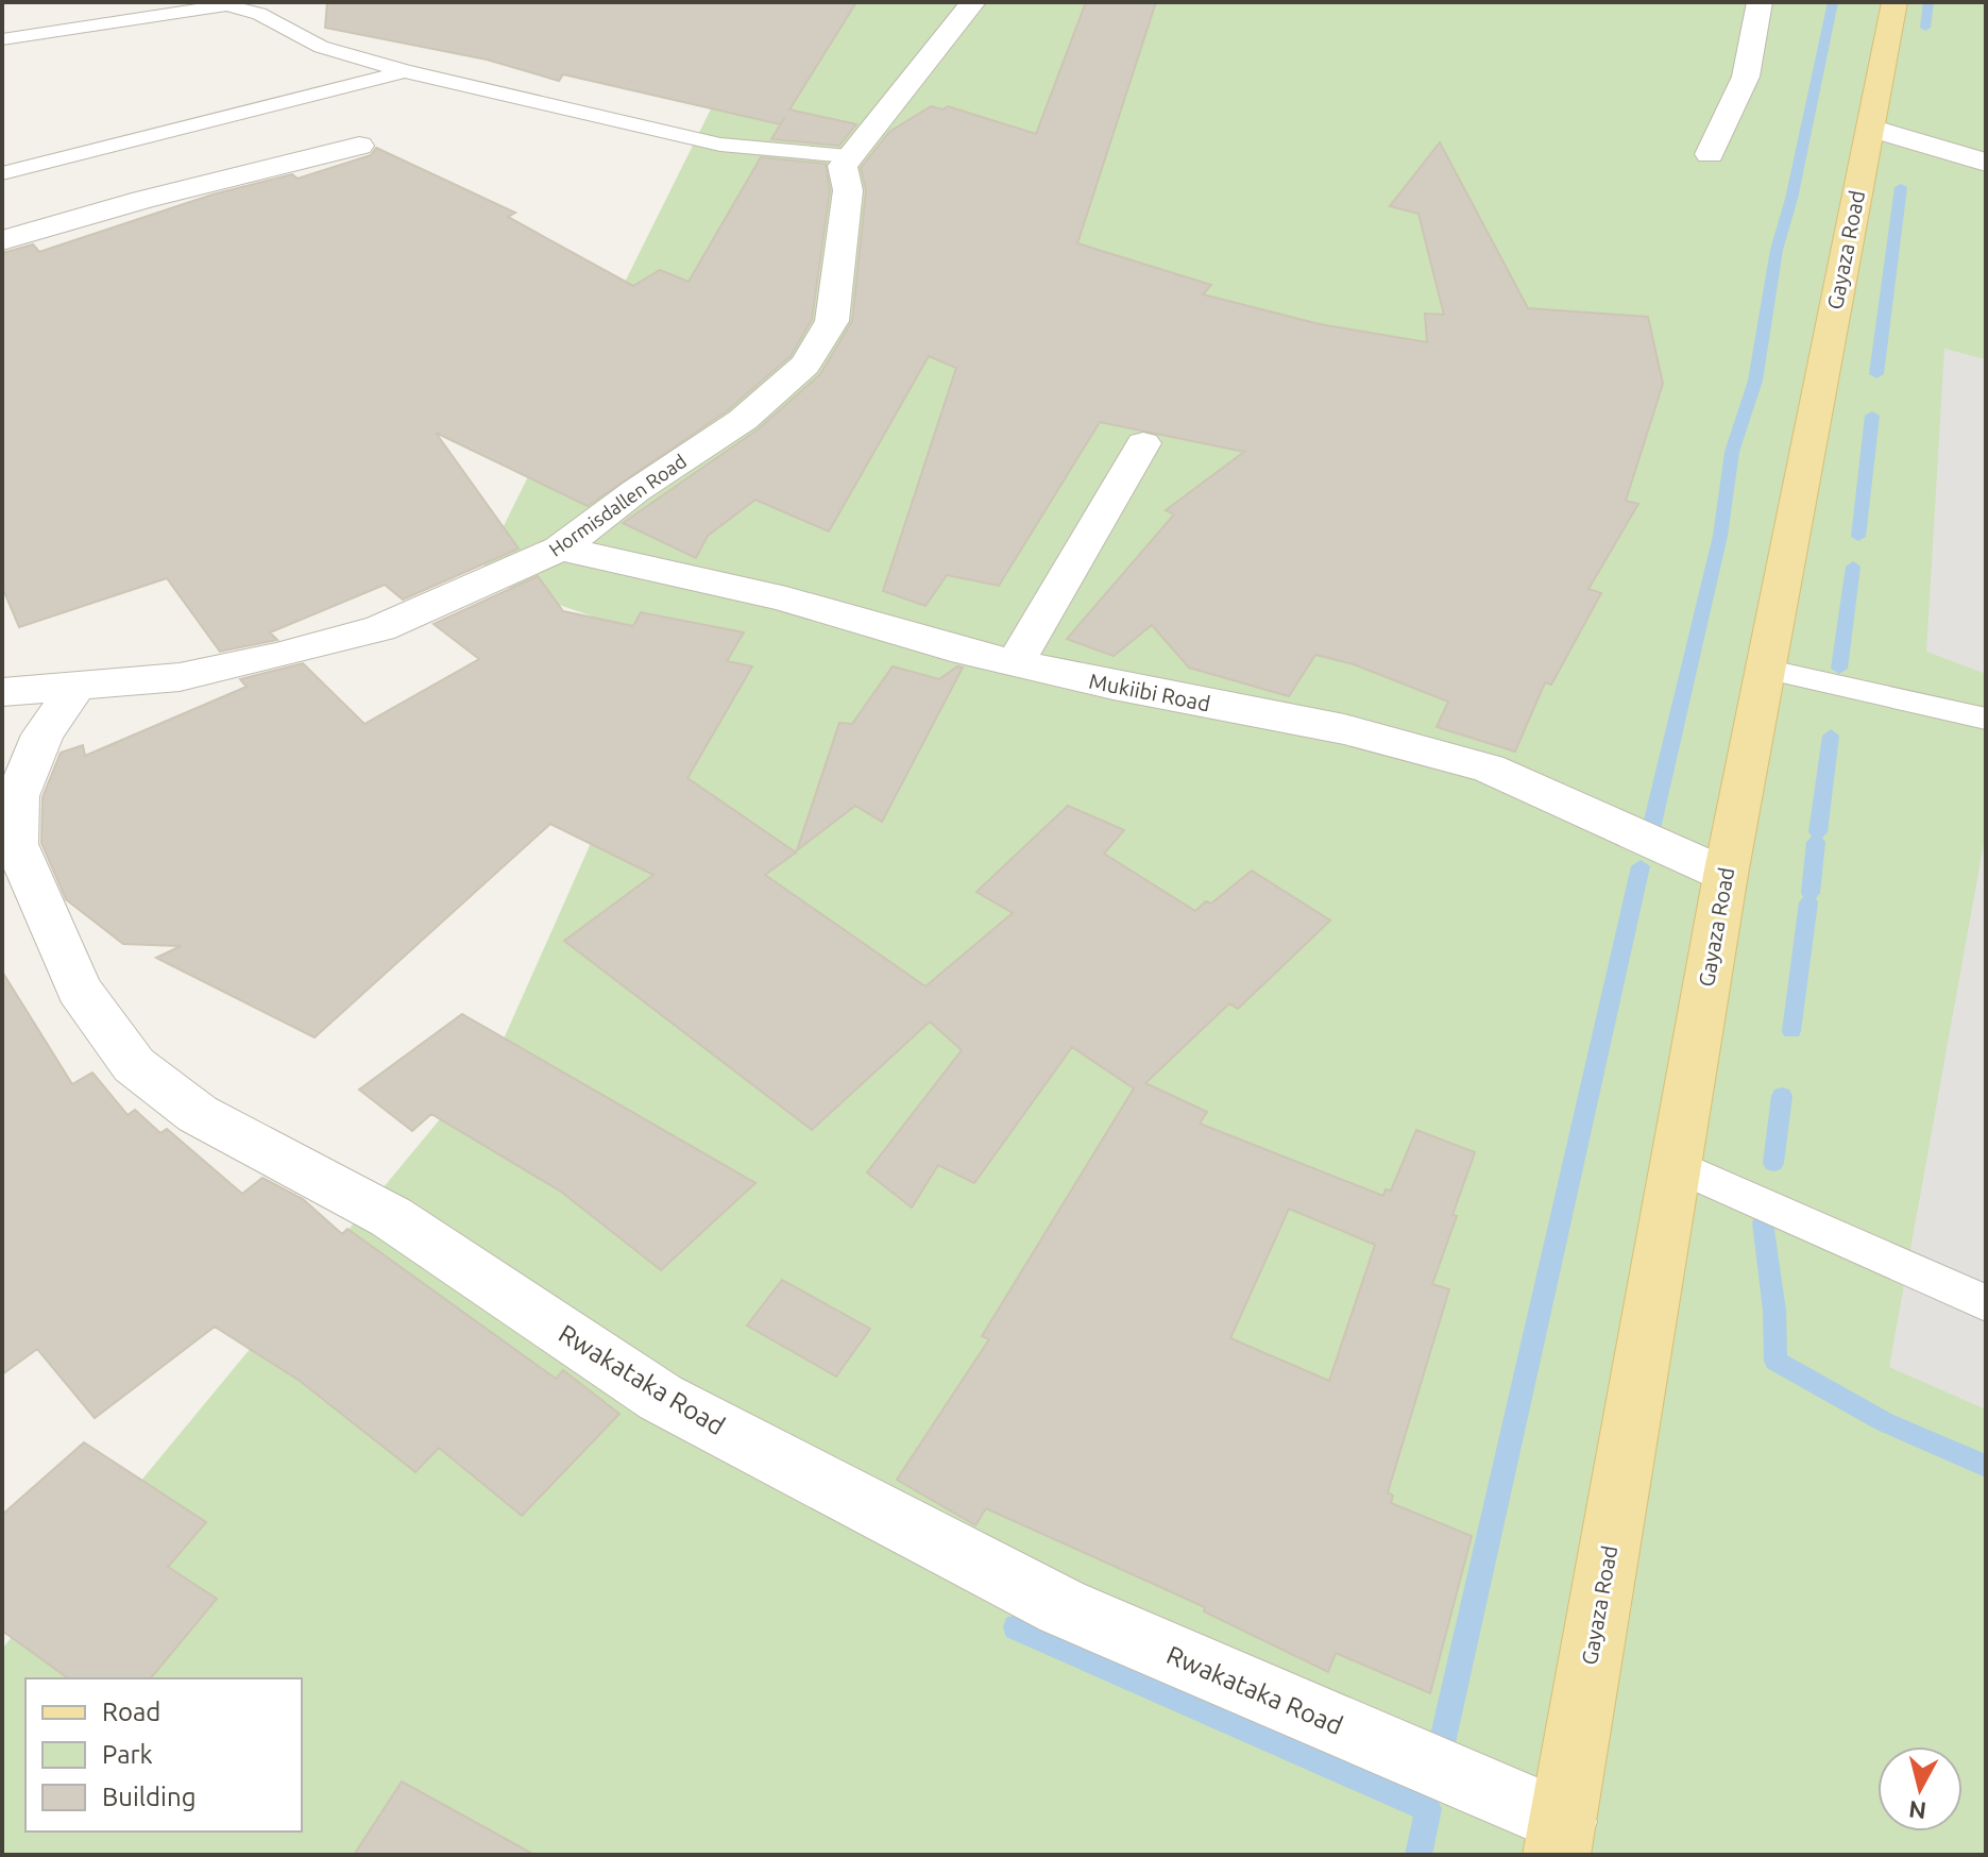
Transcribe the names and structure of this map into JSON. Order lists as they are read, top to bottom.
{
  "streets": {
    "main road": ["Gayaza Road"],
    "street": ["Hormisdallen Road", "Mukiibi Road", "Rwakataka Road"]
  },
  "crossings": [
    ["Gayaza Road", "Mukiibi Road"],
    ["Gayaza Road", "Rwakataka Road"],
    ["Hormisdallen Road", "Mukiibi Road"],
    ["Hormisdallen Road", "Rwakataka Road"]
  ],
  "legend": ["Road", "Park", "Building"],
  "north": "bottom"
}
